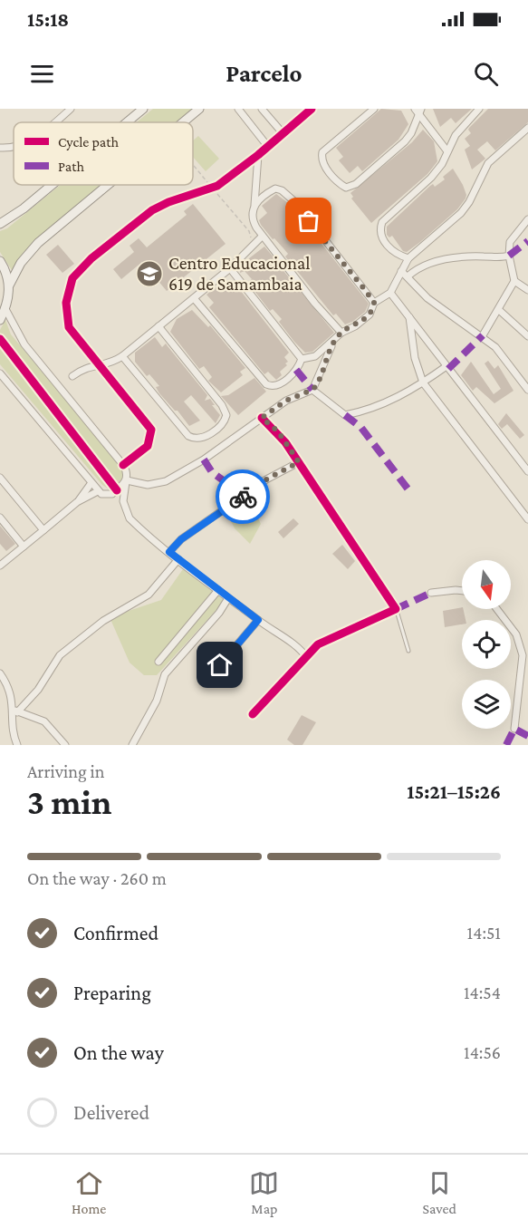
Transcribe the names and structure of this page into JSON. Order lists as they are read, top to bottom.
{
  "places": {
    "school or university": ["Centro Educacional 619 de Samambaia"]
  },
  "legend": ["Cycle path", "Path"],
  "north": "bottom",
  "page": {
    "status": "15:18",
    "header": "Parcelo",
    "heading": ["3 min", "Arriving in", "15:21–15:26"],
    "bar": "On the way · 260 m",
    "list": [
      ["Confirmed", "14:51"],
      ["Preparing", "14:54"],
      ["On the way", "14:56"],
      "Delivered"
    ],
    "tabs": ["Home", "Map", "Saved"]
  }
}
